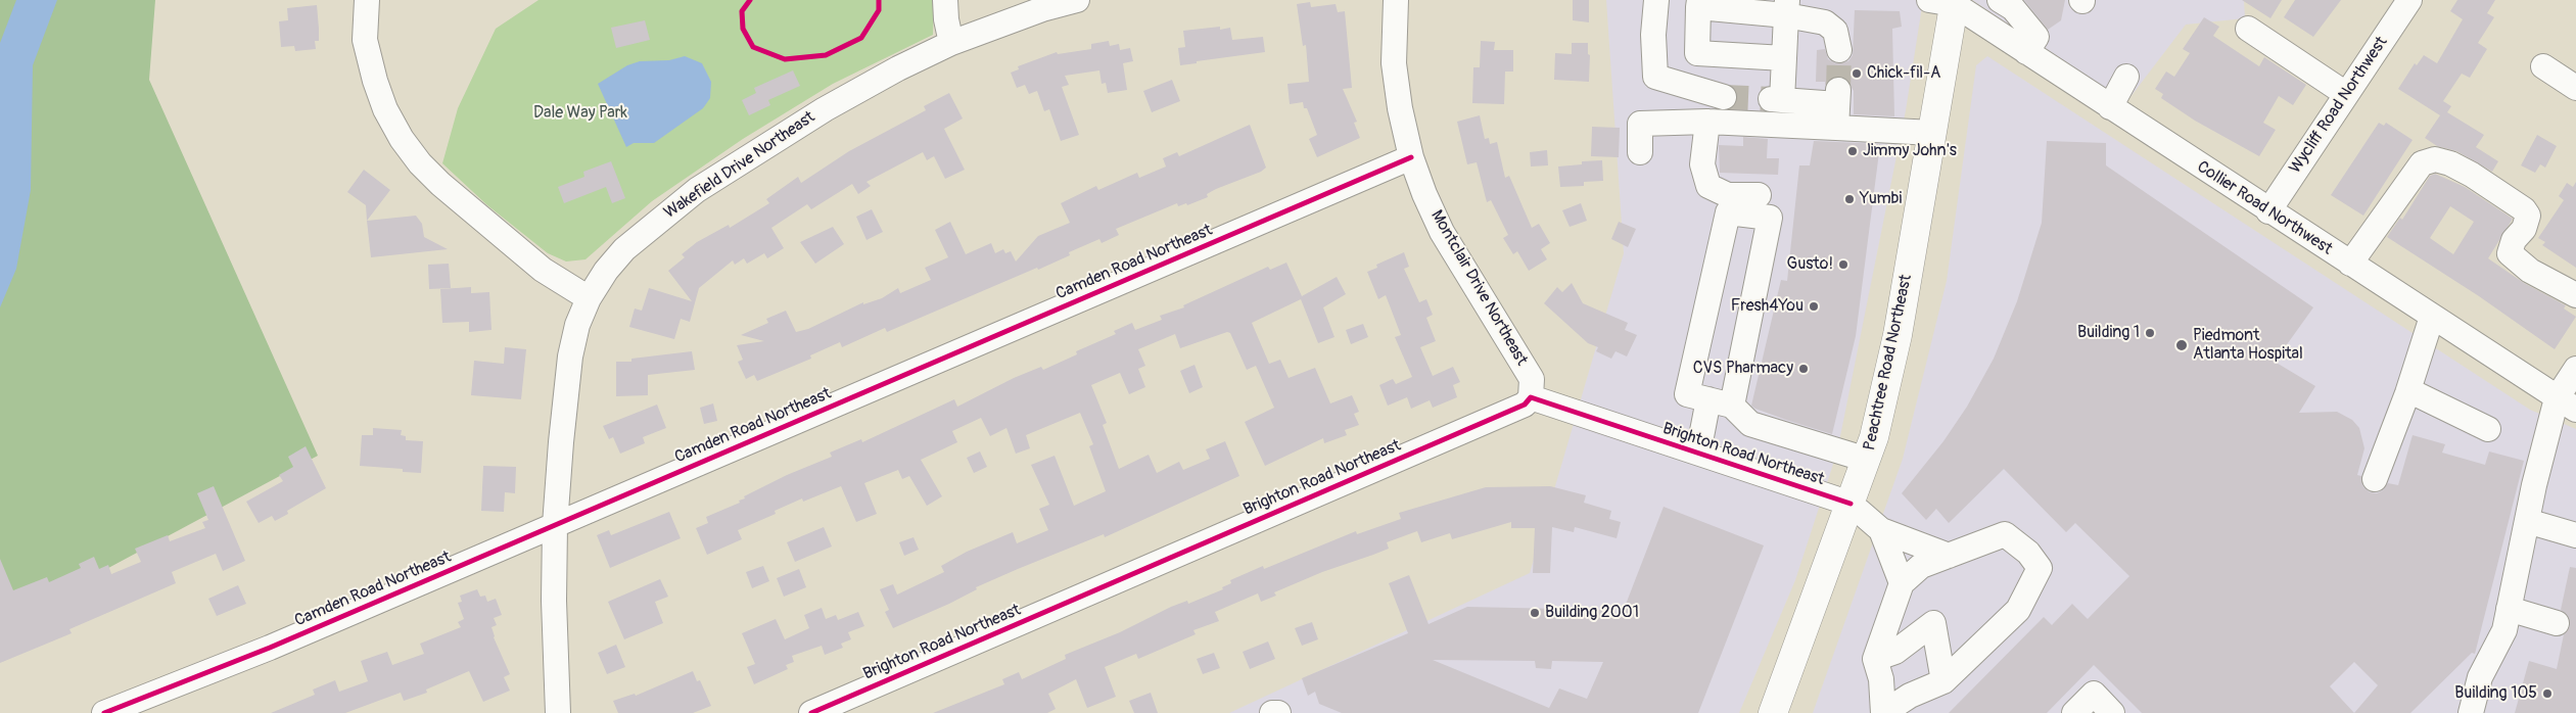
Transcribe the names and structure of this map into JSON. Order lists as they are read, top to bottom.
{
  "streets": {
    "highway": ["Peachtree Road Northeast"],
    "street": [
      "Wycliff Road Northwest",
      "Wakefield Drive Northeast",
      "Collier Road Northwest",
      "Camden Road Northeast",
      "Montclair Drive Northeast",
      "Brighton Road Northeast"
    ]
  },
  "crossings": [
    ["Wycliff Road Northwest", "Collier Road Northwest"],
    ["Wakefield Drive Northeast", "Camden Road Northeast"],
    ["Collier Road Northwest", "Peachtree Road Northeast"],
    ["Camden Road Northeast", "Montclair Drive Northeast"],
    ["Montclair Drive Northeast", "Brighton Road Northeast"],
    ["Peachtree Road Northeast", "Brighton Road Northeast"]
  ],
  "parks": ["Dale Way Park"],
  "places": [
    "Chick-fil-A",
    "Jimmy John's",
    "Yumbi",
    "Gusto!",
    "Fresh4You",
    "Building 1",
    "Piedmont Atlanta Hospital",
    "CVS Pharmacy",
    "Building 2001",
    "Building 105"
  ]
}
